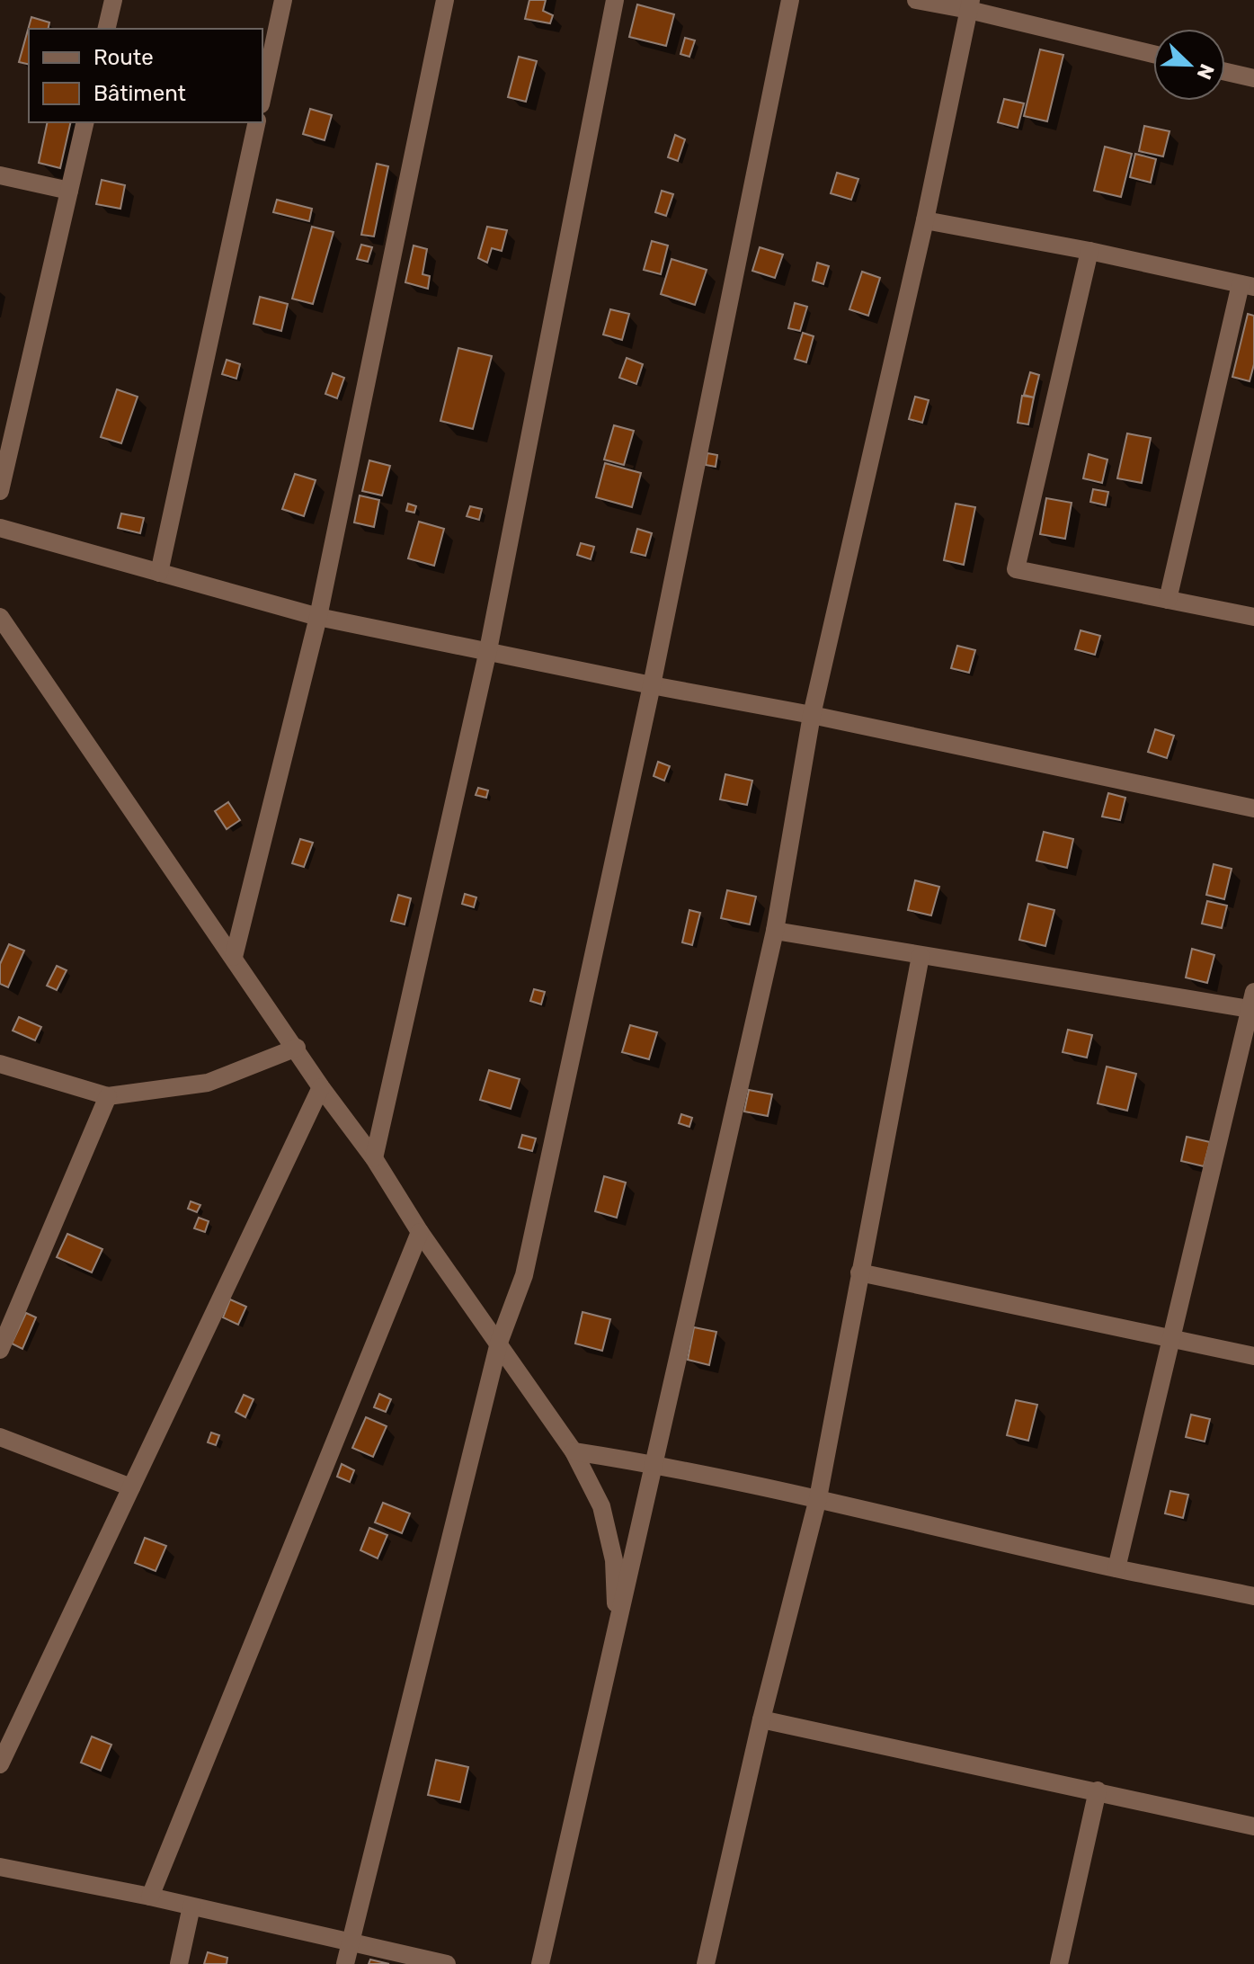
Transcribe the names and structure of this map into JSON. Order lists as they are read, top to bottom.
{
  "legend": ["Route", "Bâtiment"],
  "north": "bottom right"
}
